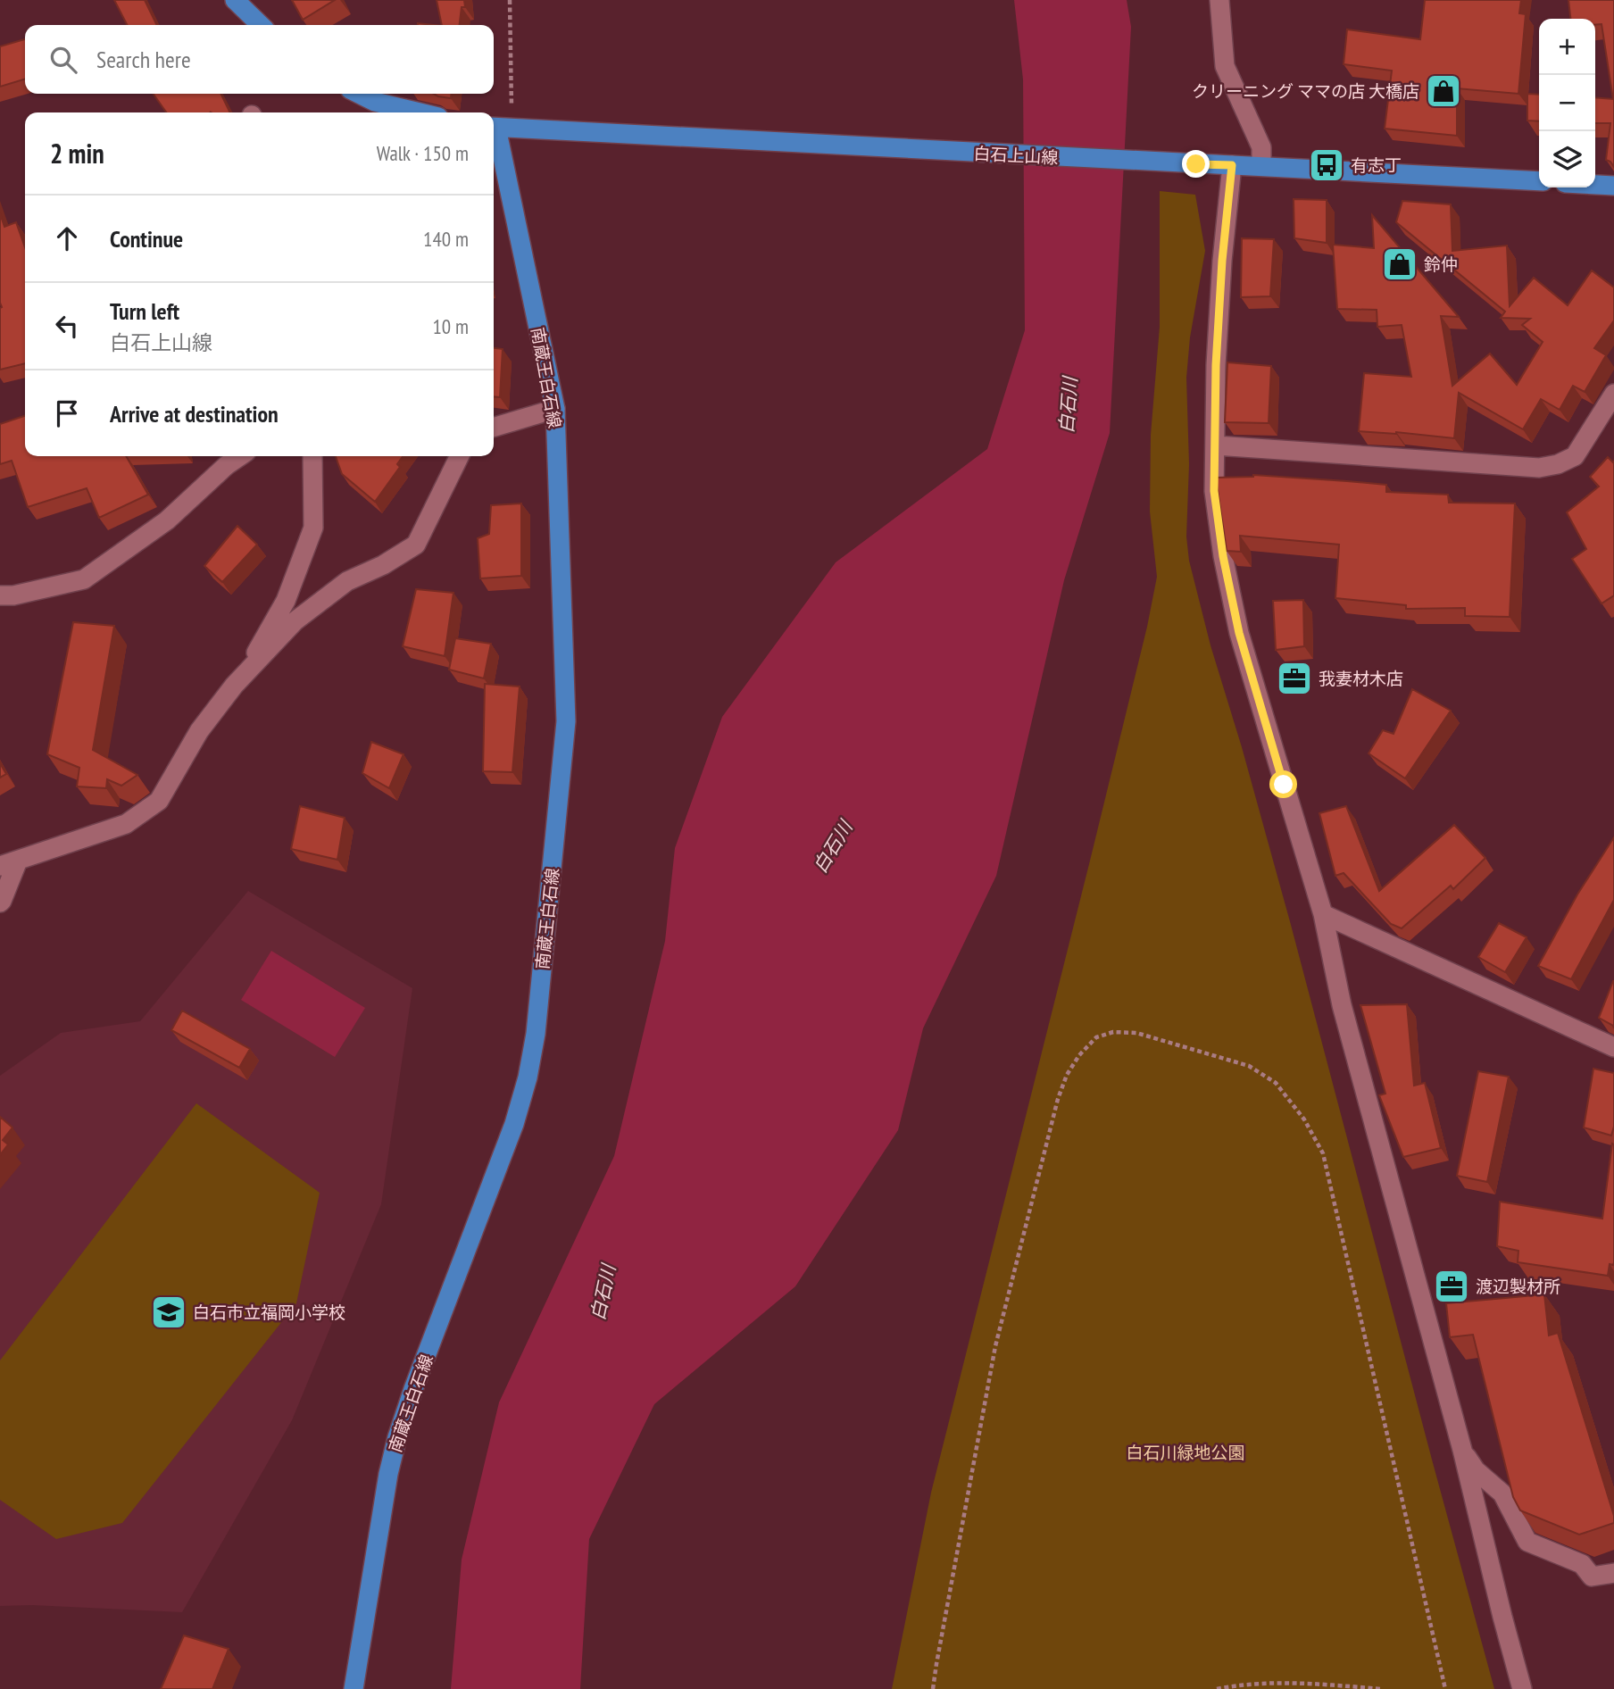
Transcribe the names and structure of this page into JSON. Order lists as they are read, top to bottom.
{
  "streets": {
    "main road": ["白石上山線", "南蔵王白石線"]
  },
  "crossings": [
    ["白石上山線", "南蔵王白石線"]
  ],
  "water": ["白石川"],
  "parks": ["白石川緑地公園"],
  "places": {
    "shop": ["クリーニング ママの店 大橋店", "鈴仲"],
    "bus stop": ["有志丁"],
    "office": ["我妻材木店", "渡辺製材所"],
    "school or university": ["白石市立福岡小学校"]
  },
  "page": {
    "map_buttons": ["+", "−"],
    "search": "Search here",
    "heading": ["2 min", "Walk · 150 m"],
    "list": [
      ["Continue", "140 m"],
      ["Turn left", "白石上山線", "10 m"],
      "Arrive at destination"
    ]
  }
}
